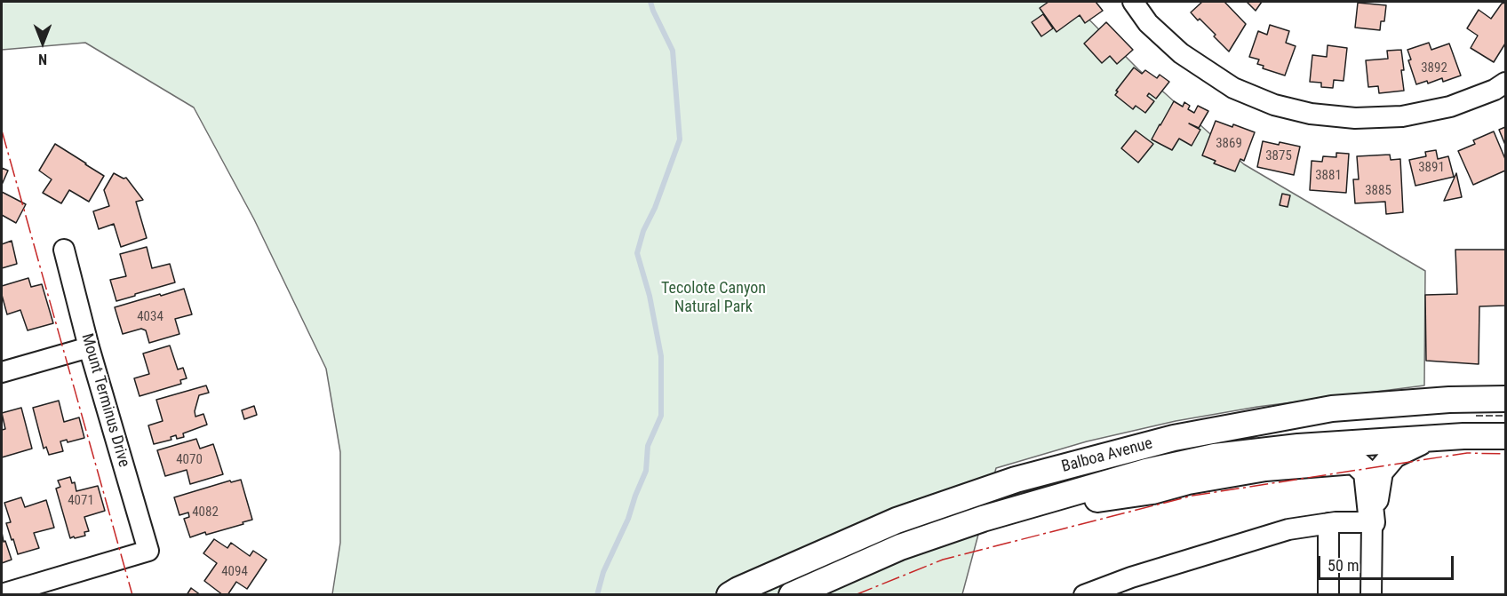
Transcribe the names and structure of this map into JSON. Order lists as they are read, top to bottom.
{
  "streets": {
    "main road": ["Balboa Avenue"],
    "street": ["Mount Terminus Drive"]
  },
  "parks": ["Tecolote Canyon Natural Park"],
  "house_numbers": [
    "3892",
    "3869",
    "3875",
    "3891",
    "3881",
    "3885",
    "4034",
    "4070",
    "4071",
    "4082",
    "4094"
  ],
  "scale_bar": "50 m",
  "north": "bottom"
}
